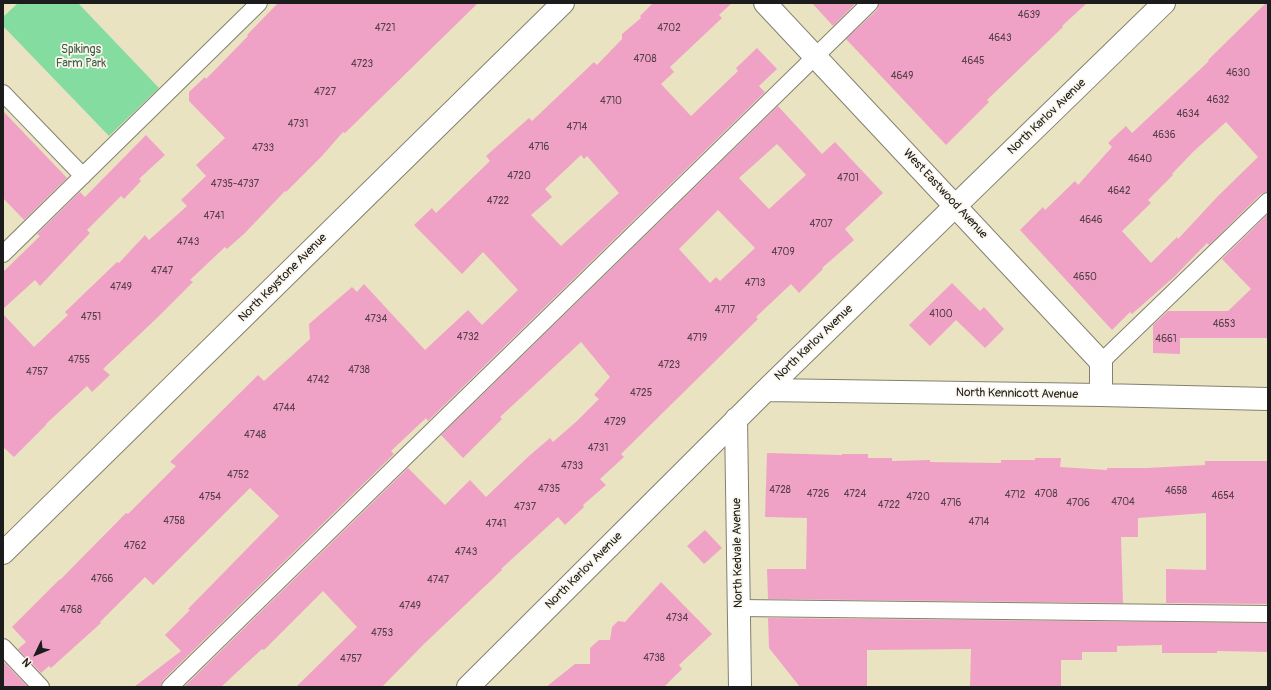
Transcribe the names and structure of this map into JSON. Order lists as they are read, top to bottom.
{
  "streets": {
    "street": [
      "North Karlov Avenue",
      "West Eastwood Avenue",
      "North Keystone Avenue",
      "North Kennicott Avenue",
      "North Kedvale Avenue"
    ]
  },
  "crossings": [
    ["North Karlov Avenue", "West Eastwood Avenue"],
    ["North Karlov Avenue", "North Kennicott Avenue"],
    ["North Karlov Avenue", "North Kedvale Avenue"]
  ],
  "parks": ["Spikings Farm Park"],
  "house_numbers": [
    "4639",
    "4721",
    "4702",
    "4643",
    "4708",
    "4645",
    "4723",
    "4630",
    "4649",
    "4727",
    "4632",
    "4710",
    "4634",
    "4731",
    "4714",
    "4636",
    "4716",
    "4733",
    "4640",
    "4720",
    "4701",
    "4735-4737",
    "4642",
    "4722",
    "4741",
    "4646",
    "4707",
    "4743",
    "4709",
    "4747",
    "4650",
    "4713",
    "4749",
    "4717",
    "4100",
    "4751",
    "4734",
    "4653",
    "4732",
    "4719",
    "4661",
    "4755",
    "4723",
    "4738",
    "4757",
    "4742",
    "4725",
    "4744",
    "4729",
    "4748",
    "4731",
    "4733",
    "4752",
    "4735",
    "4728",
    "4658",
    "4726",
    "4724",
    "4708",
    "4712",
    "4654",
    "4754",
    "4720",
    "4704",
    "4716",
    "4706",
    "4722",
    "4737",
    "4758",
    "4714",
    "4741",
    "4762",
    "4743",
    "4766",
    "4747",
    "4749",
    "4768",
    "4734",
    "4753",
    "4738",
    "4757"
  ],
  "north": "bottom left"
}
